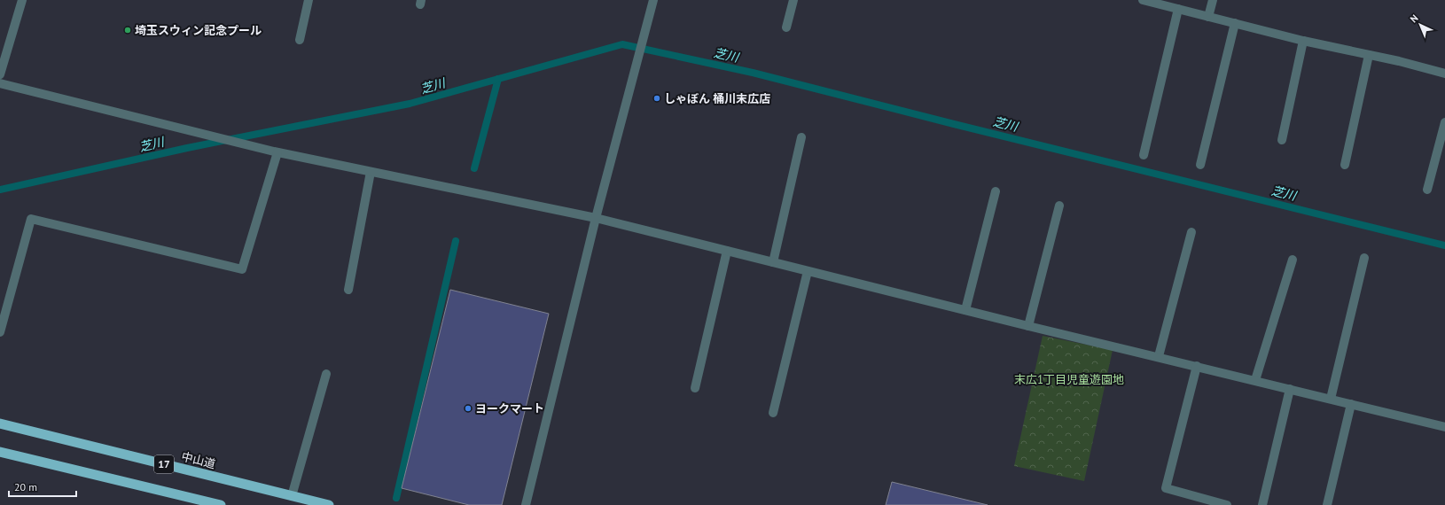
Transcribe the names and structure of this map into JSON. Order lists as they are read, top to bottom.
{
  "streets": {
    "highway": ["中山道", "17"]
  },
  "water": ["芝川"],
  "parks": ["末広1丁目児童遊園地"],
  "places": ["埼玉スウィン記念プール", "しゃぼん 桶川末広店", "ヨークマート"],
  "scale_bar": "20 m",
  "north": "top left"
}
